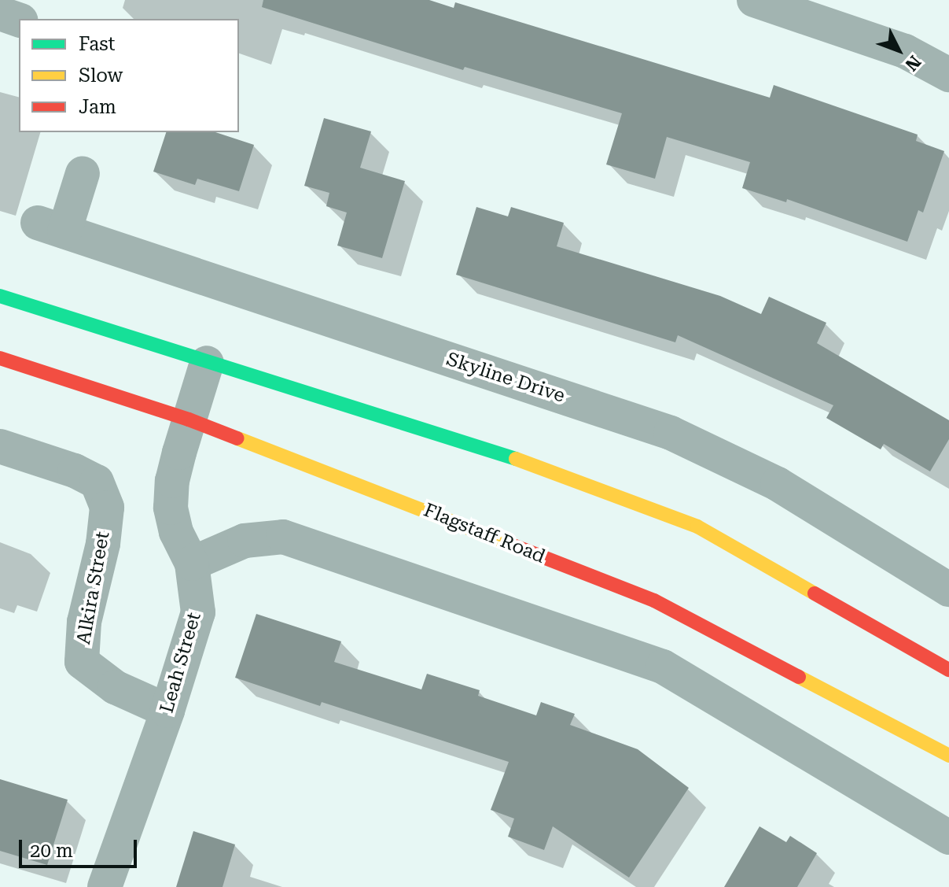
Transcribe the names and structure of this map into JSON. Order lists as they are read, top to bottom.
{
  "streets": {
    "main road": ["Flagstaff Road"],
    "street": ["Skyline Drive", "Alkira Street", "Leah Street"]
  },
  "crossings": [
    ["Flagstaff Road", "Leah Street"],
    ["Alkira Street", "Leah Street"]
  ],
  "legend": ["Fast", "Slow", "Jam"],
  "scale_bar": "20 m",
  "north": "bottom right"
}
